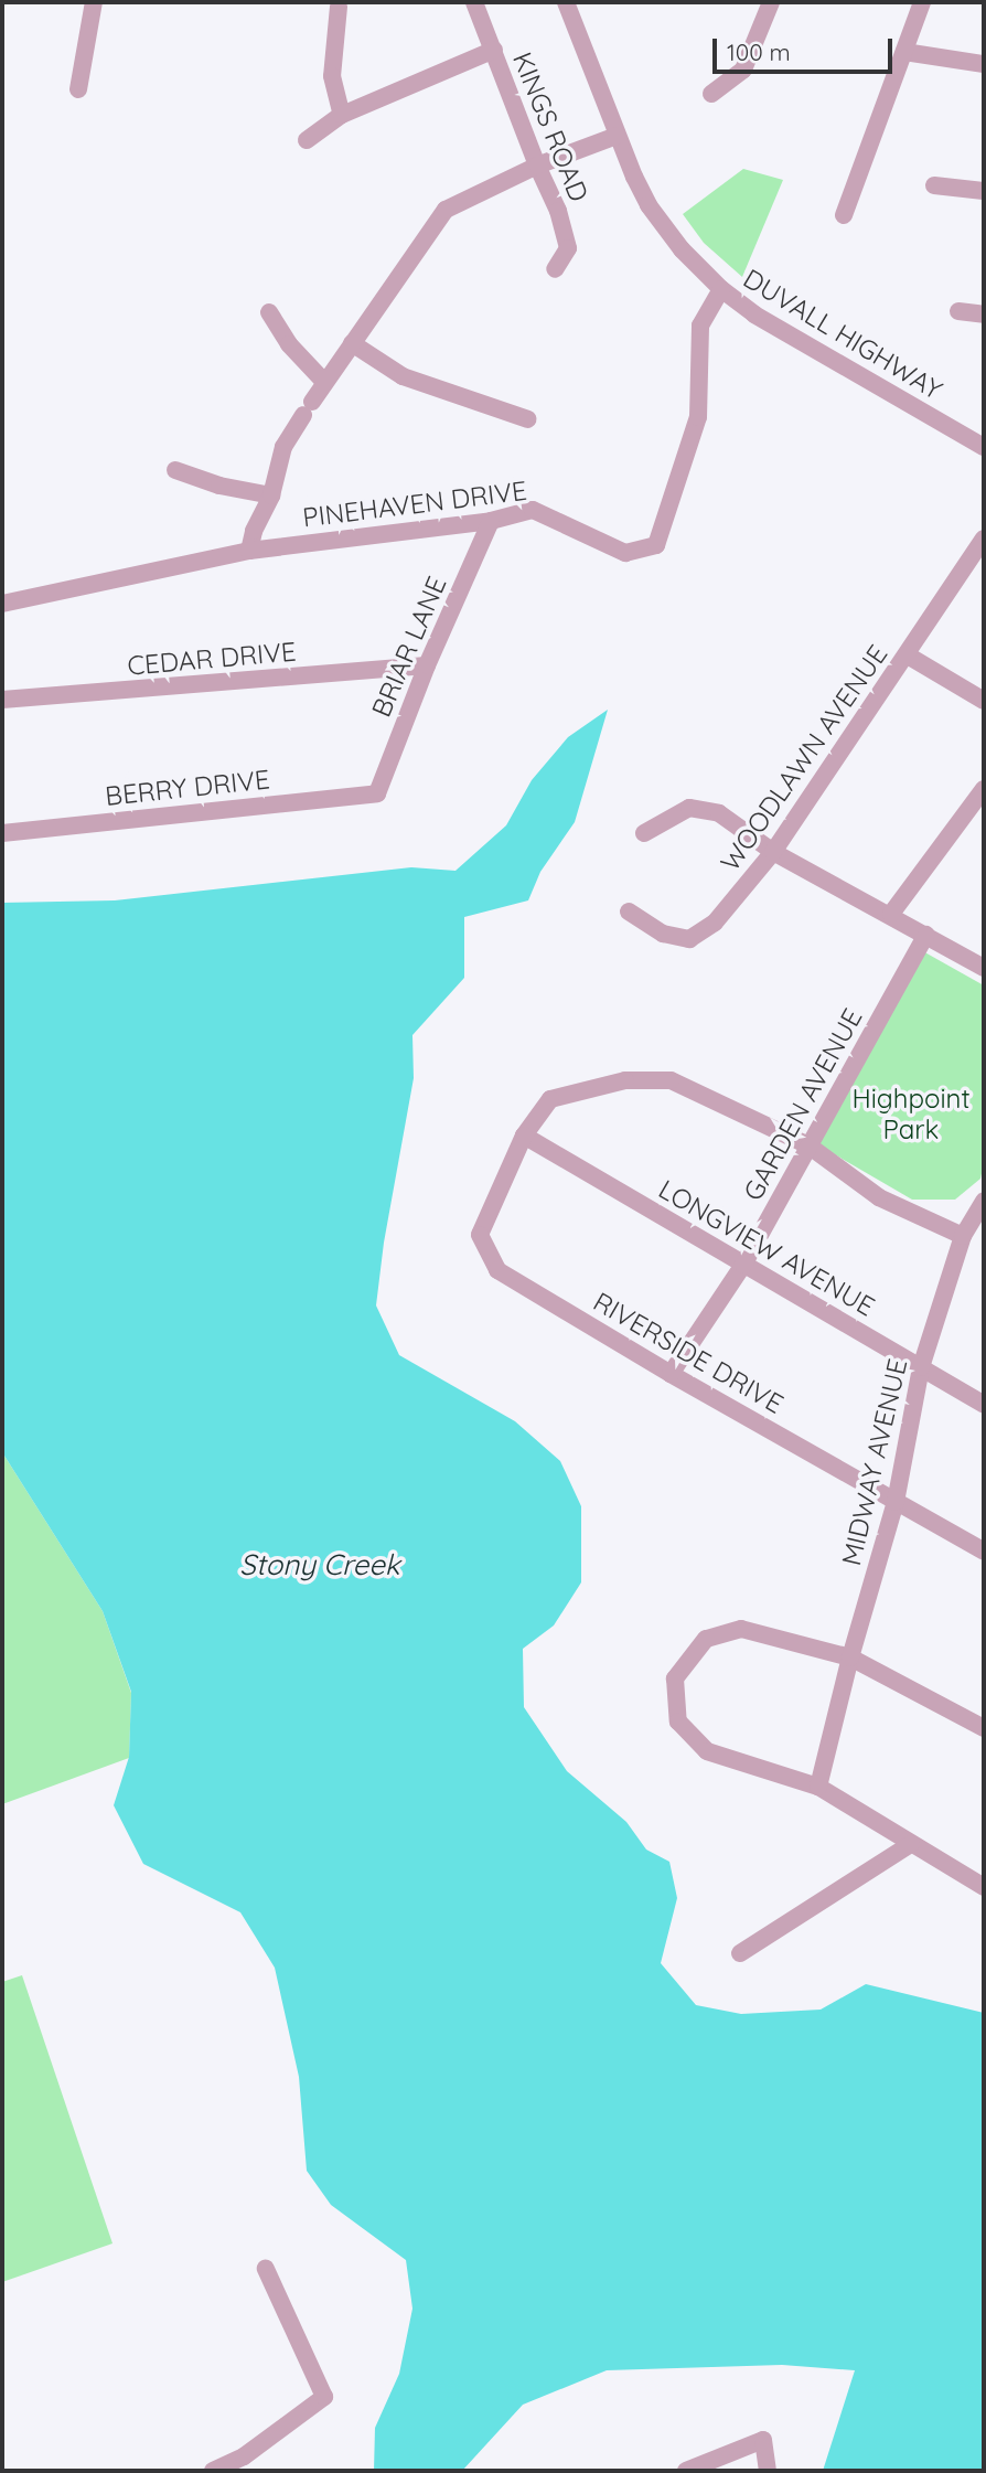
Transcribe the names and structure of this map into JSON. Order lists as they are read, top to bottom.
{
  "streets": {
    "street": [
      "KINGS ROAD",
      "DUVALL HIGHWAY",
      "PINEHAVEN DRIVE",
      "BRIAR LANE",
      "CEDAR DRIVE",
      "WOODLAWN AVENUE",
      "BERRY DRIVE",
      "GARDEN AVENUE",
      "LONGVIEW AVENUE",
      "RIVERSIDE DRIVE",
      "MIDWAY AVENUE"
    ]
  },
  "crossings": [
    ["DUVALL HIGHWAY", "PINEHAVEN DRIVE"],
    ["PINEHAVEN DRIVE", "BRIAR LANE"],
    ["BRIAR LANE", "CEDAR DRIVE"],
    ["BRIAR LANE", "BERRY DRIVE"],
    ["GARDEN AVENUE", "LONGVIEW AVENUE"],
    ["GARDEN AVENUE", "RIVERSIDE DRIVE"],
    ["LONGVIEW AVENUE", "RIVERSIDE DRIVE"],
    ["LONGVIEW AVENUE", "MIDWAY AVENUE"],
    ["RIVERSIDE DRIVE", "MIDWAY AVENUE"]
  ],
  "water": ["Stony Creek"],
  "parks": ["Highpoint Park"],
  "scale_bar": "100 m"
}
